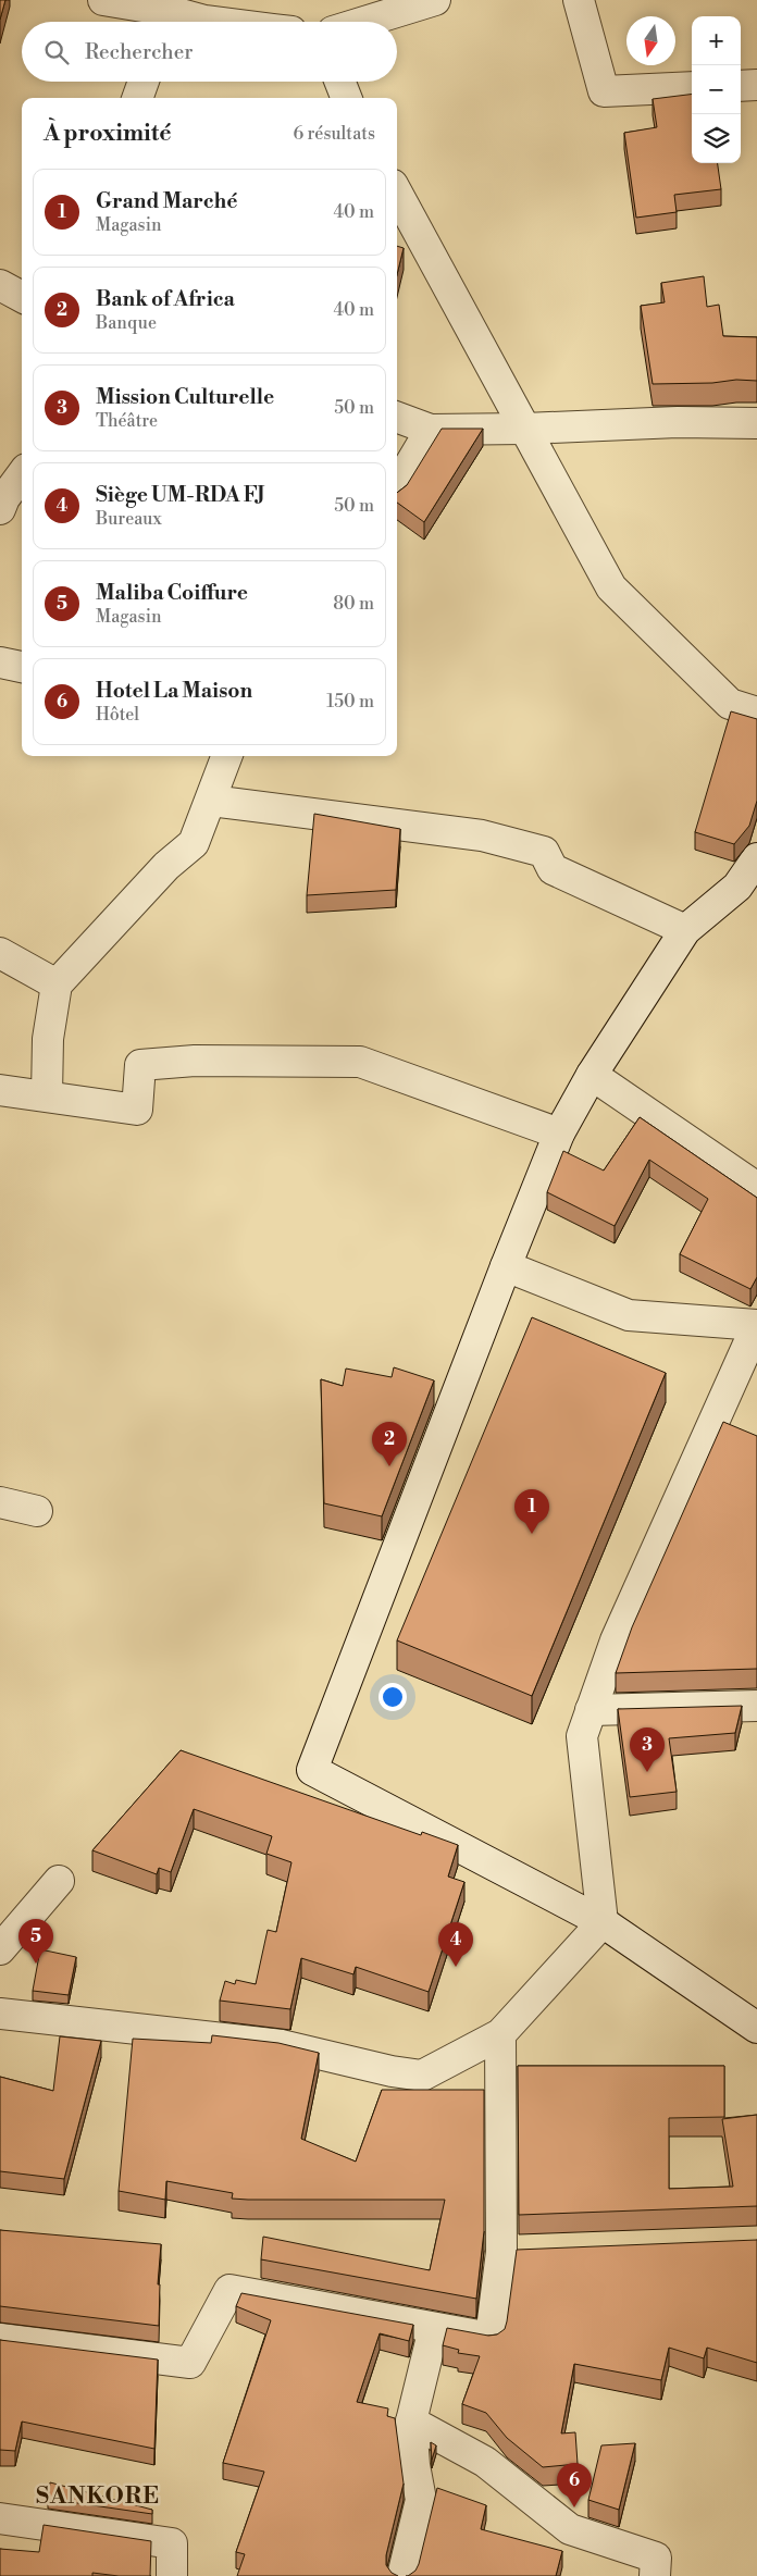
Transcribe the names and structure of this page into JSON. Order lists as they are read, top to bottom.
{
  "districts": ["SANKORE"],
  "north": "bottom",
  "page": {
    "map_buttons": ["+", "−"],
    "search": "Rechercher",
    "heading": ["À proximité", "6 résultats"],
    "list": [
      {
        "mark": "1",
        "name": "Grand Marché",
        "note": "Magasin",
        "value": "40 m"
      },
      {
        "mark": "2",
        "name": "Bank of Africa",
        "note": "Banque",
        "value": "40 m"
      },
      {
        "mark": "3",
        "name": "Mission Culturelle",
        "note": "Théâtre",
        "value": "50 m"
      },
      {
        "mark": "4",
        "name": "Siège UM-RDA FJ",
        "note": "Bureaux",
        "value": "50 m"
      },
      {
        "mark": "5",
        "name": "Maliba Coiffure",
        "note": "Magasin",
        "value": "80 m"
      },
      {
        "mark": "6",
        "name": "Hotel La Maison",
        "note": "Hôtel",
        "value": "150 m"
      }
    ],
    "pins": [
      "2",
      "1",
      "3",
      "5",
      "4",
      "6"
    ]
  }
}
